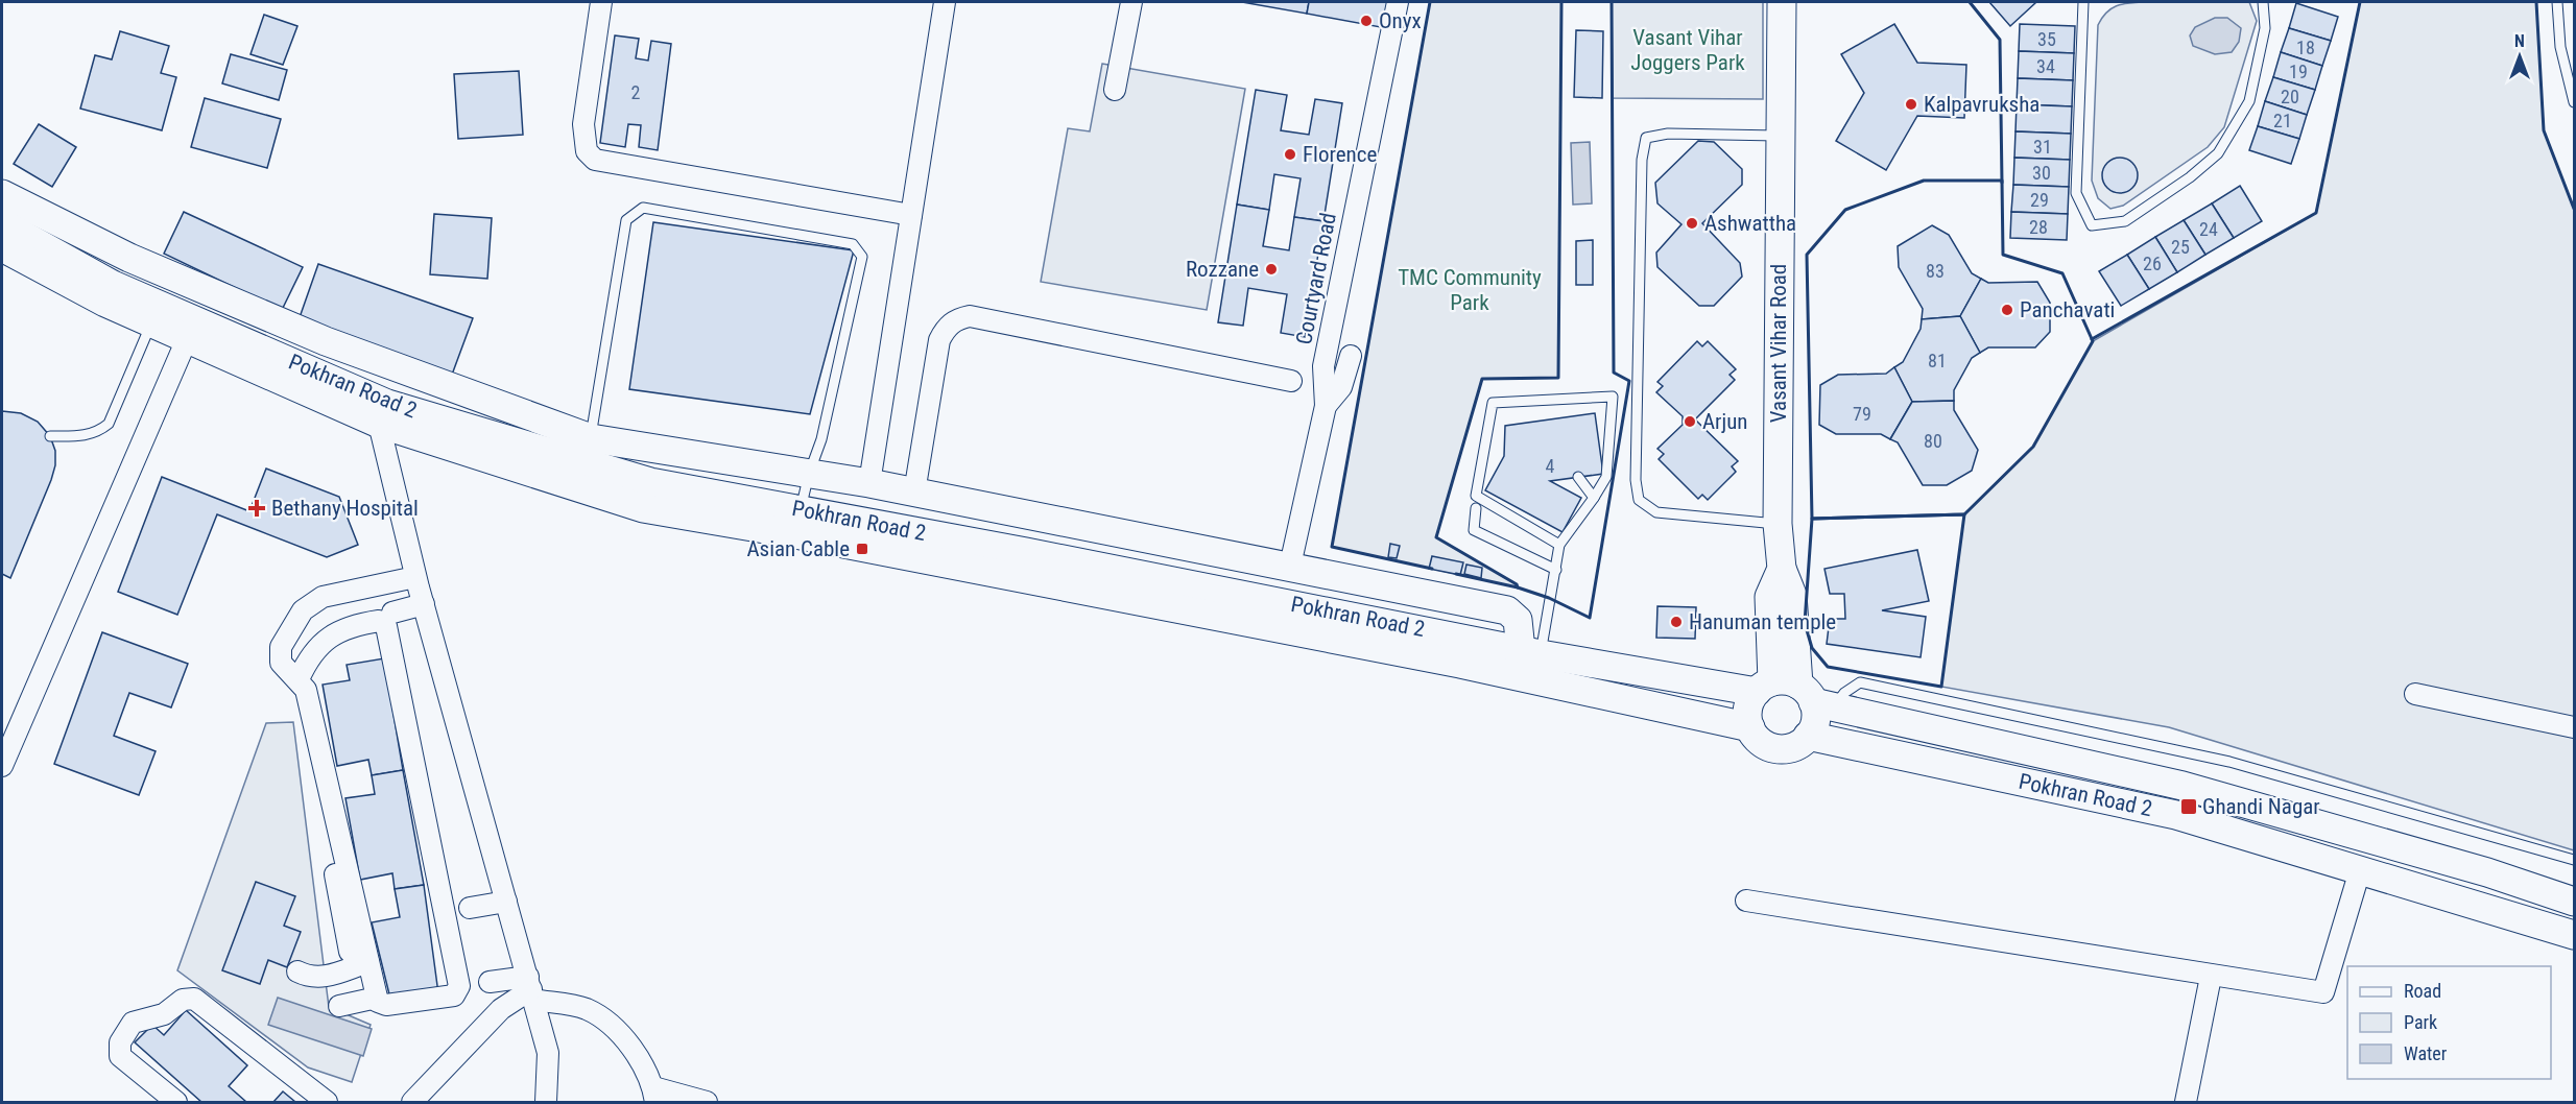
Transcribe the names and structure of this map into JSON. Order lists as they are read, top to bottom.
{
  "streets": {
    "main road": ["Vasant Vihar Road", "Pokhran Road 2"],
    "street": ["Courtyard Road"]
  },
  "crossings": [
    ["Vasant Vihar Road", "Pokhran Road 2"]
  ],
  "parks": ["Vasant Vihar Joggers Park", "TMC Community Park"],
  "places": {
    "other": [
      "Onyx",
      "Kalpavruksha",
      "Florence",
      "Ashwattha",
      "Rozzane",
      "Panchavati",
      "Arjun",
      "Hanuman temple"
    ],
    "health": ["Bethany Hospital"],
    "transit": ["Asian Cable", "Ghandi Nagar"]
  },
  "house_numbers": [
    "35",
    "18",
    "34",
    "19",
    "2",
    "20",
    "21",
    "31",
    "30",
    "29",
    "28",
    "24",
    "25",
    "26",
    "83",
    "81",
    "79",
    "80",
    "4"
  ],
  "legend": ["Road", "Park", "Water"],
  "north": "top"
}
